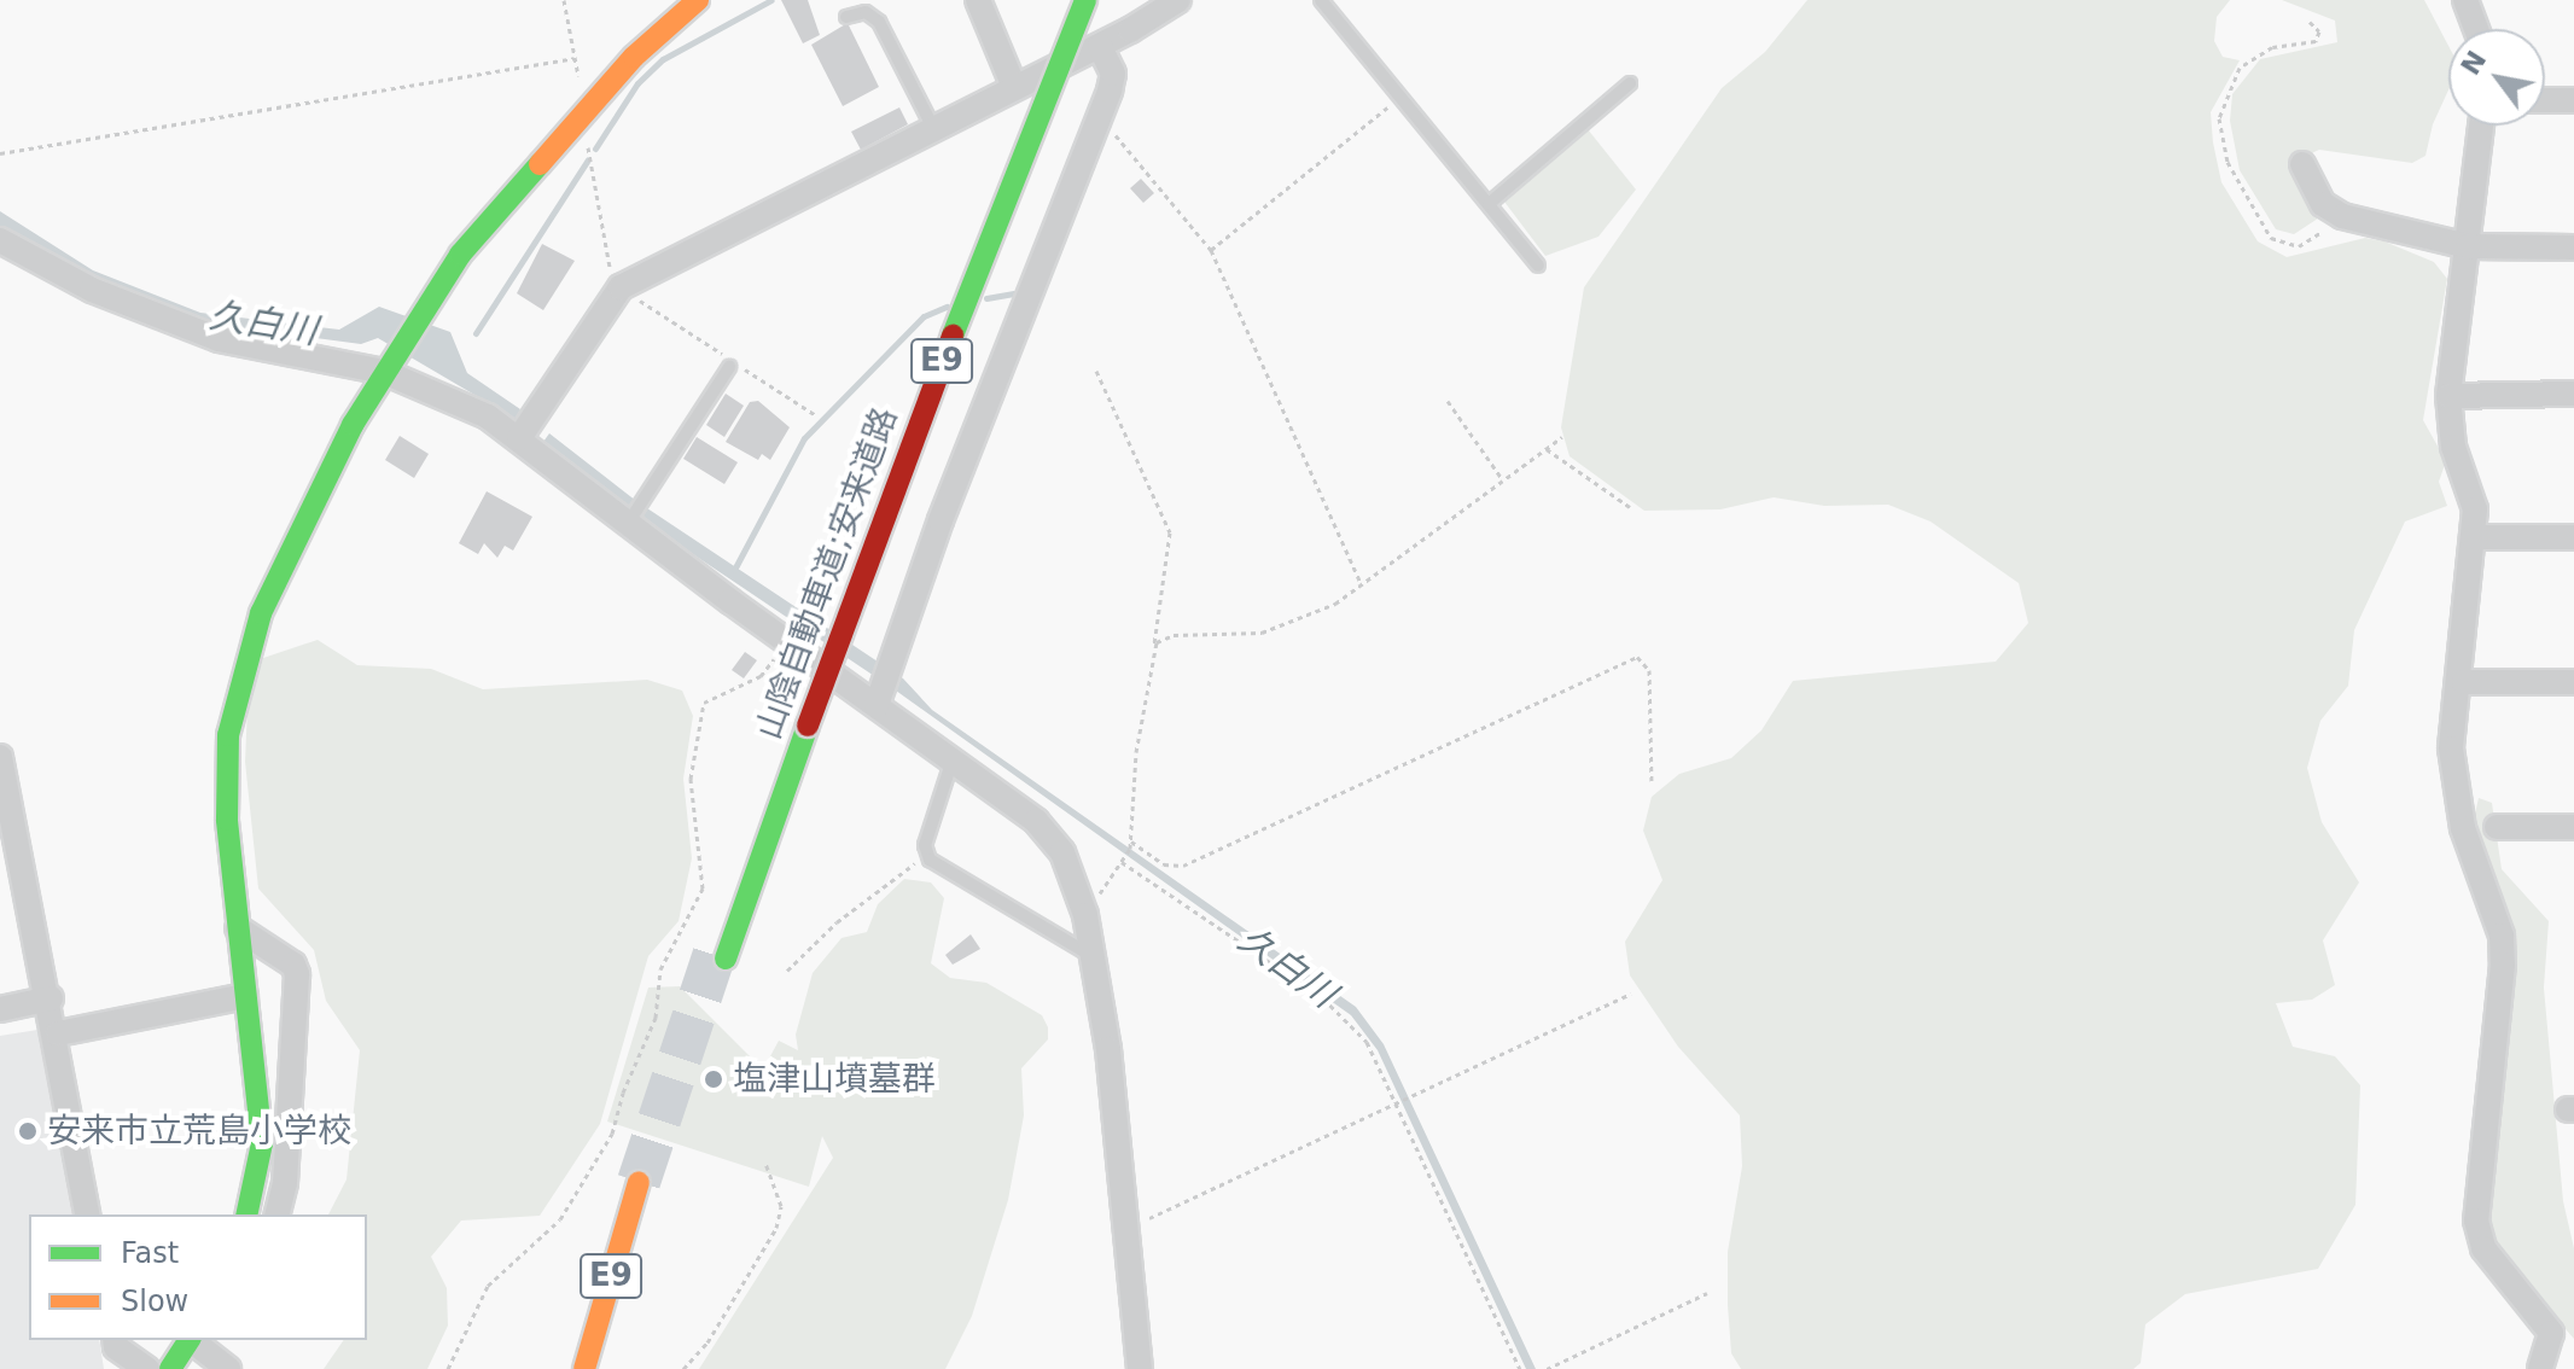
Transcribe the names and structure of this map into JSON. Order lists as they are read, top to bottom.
{
  "streets": {
    "main road": ["E9", "山陰自動車道;安来道路"]
  },
  "water": ["久白川"],
  "places": ["塩津山墳墓群", "安来市立荒島小学校"],
  "legend": ["Fast", "Slow"],
  "north": "top left"
}
